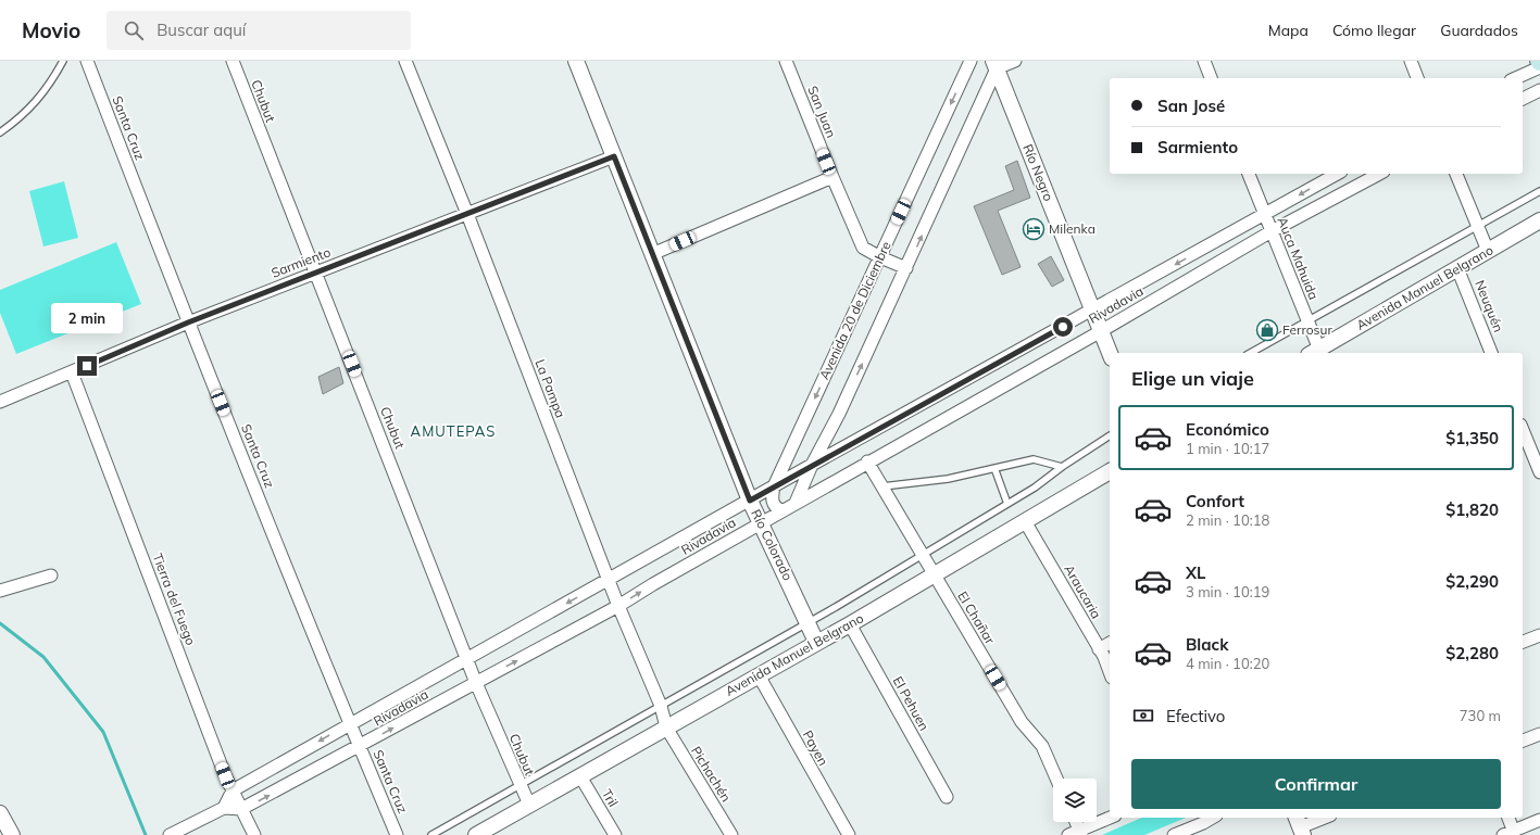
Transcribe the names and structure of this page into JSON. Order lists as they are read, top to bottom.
{
  "streets": {
    "street": [
      "Chubut",
      "San Juan",
      "Santa Cruz",
      "Río Negro",
      "Auca Mahuida",
      "Sarmiento",
      "Avenida Manuel Belgrano",
      "Rivadavia",
      "Neuquén",
      "Avenida 20 de Diciembre",
      "La Pampa",
      "Río Colorado",
      "Araucaria",
      "Tierra del Fuego",
      "El Chañar",
      "El Pehuen",
      "Payen",
      "Pichachén",
      "Tril"
    ]
  },
  "crossings": [
    ["Chubut", "Sarmiento"],
    ["Chubut", "Avenida Manuel Belgrano"],
    ["Chubut", "Rivadavia"],
    ["San Juan", "Avenida 20 de Diciembre"],
    ["Santa Cruz", "Sarmiento"],
    ["Santa Cruz", "Rivadavia"],
    ["Río Negro", "Rivadavia"],
    ["Auca Mahuida", "Avenida Manuel Belgrano"],
    ["Auca Mahuida", "Rivadavia"],
    ["Sarmiento", "La Pampa"],
    ["Sarmiento", "Río Colorado"],
    ["Sarmiento", "Tierra del Fuego"],
    ["Avenida Manuel Belgrano", "Neuquén"],
    ["Avenida Manuel Belgrano", "La Pampa"],
    ["Avenida Manuel Belgrano", "Río Colorado"],
    ["Avenida Manuel Belgrano", "Araucaria"],
    ["Avenida Manuel Belgrano", "El Chañar"],
    ["Avenida Manuel Belgrano", "El Pehuen"],
    ["Avenida Manuel Belgrano", "Payen"],
    ["Avenida Manuel Belgrano", "Pichachén"],
    ["Avenida Manuel Belgrano", "Tril"],
    ["Rivadavia", "Avenida 20 de Diciembre"],
    ["Rivadavia", "La Pampa"],
    ["Rivadavia", "Río Colorado"],
    ["Rivadavia", "Tierra del Fuego"],
    ["Rivadavia", "El Chañar"],
    ["La Pampa", "Pichachén"]
  ],
  "districts": ["AMUTEPAS"],
  "places": {
    "hotel": ["Milenka"],
    "shop": ["Ferrosur"]
  },
  "page": {
    "header": "Movio",
    "search": "Buscar aquí",
    "nav": ["Mapa", "Cómo llegar", "Guardados"],
    "banner": ["San José", "Sarmiento"],
    "bubble": "2 min",
    "heading": "Elige un viaje",
    "list": [
      {
        "name": "Económico",
        "note": "1 min · 10:17",
        "value": "$1,350"
      },
      {
        "name": "Confort",
        "note": "2 min · 10:18",
        "value": "$1,820"
      },
      {
        "name": "XL",
        "note": "3 min · 10:19",
        "value": "$2,290"
      },
      {
        "name": "Black",
        "note": "4 min · 10:20",
        "value": "$2,280"
      }
    ],
    "pay": ["Efectivo", "730 m"],
    "buttons": "Confirmar"
  }
}
